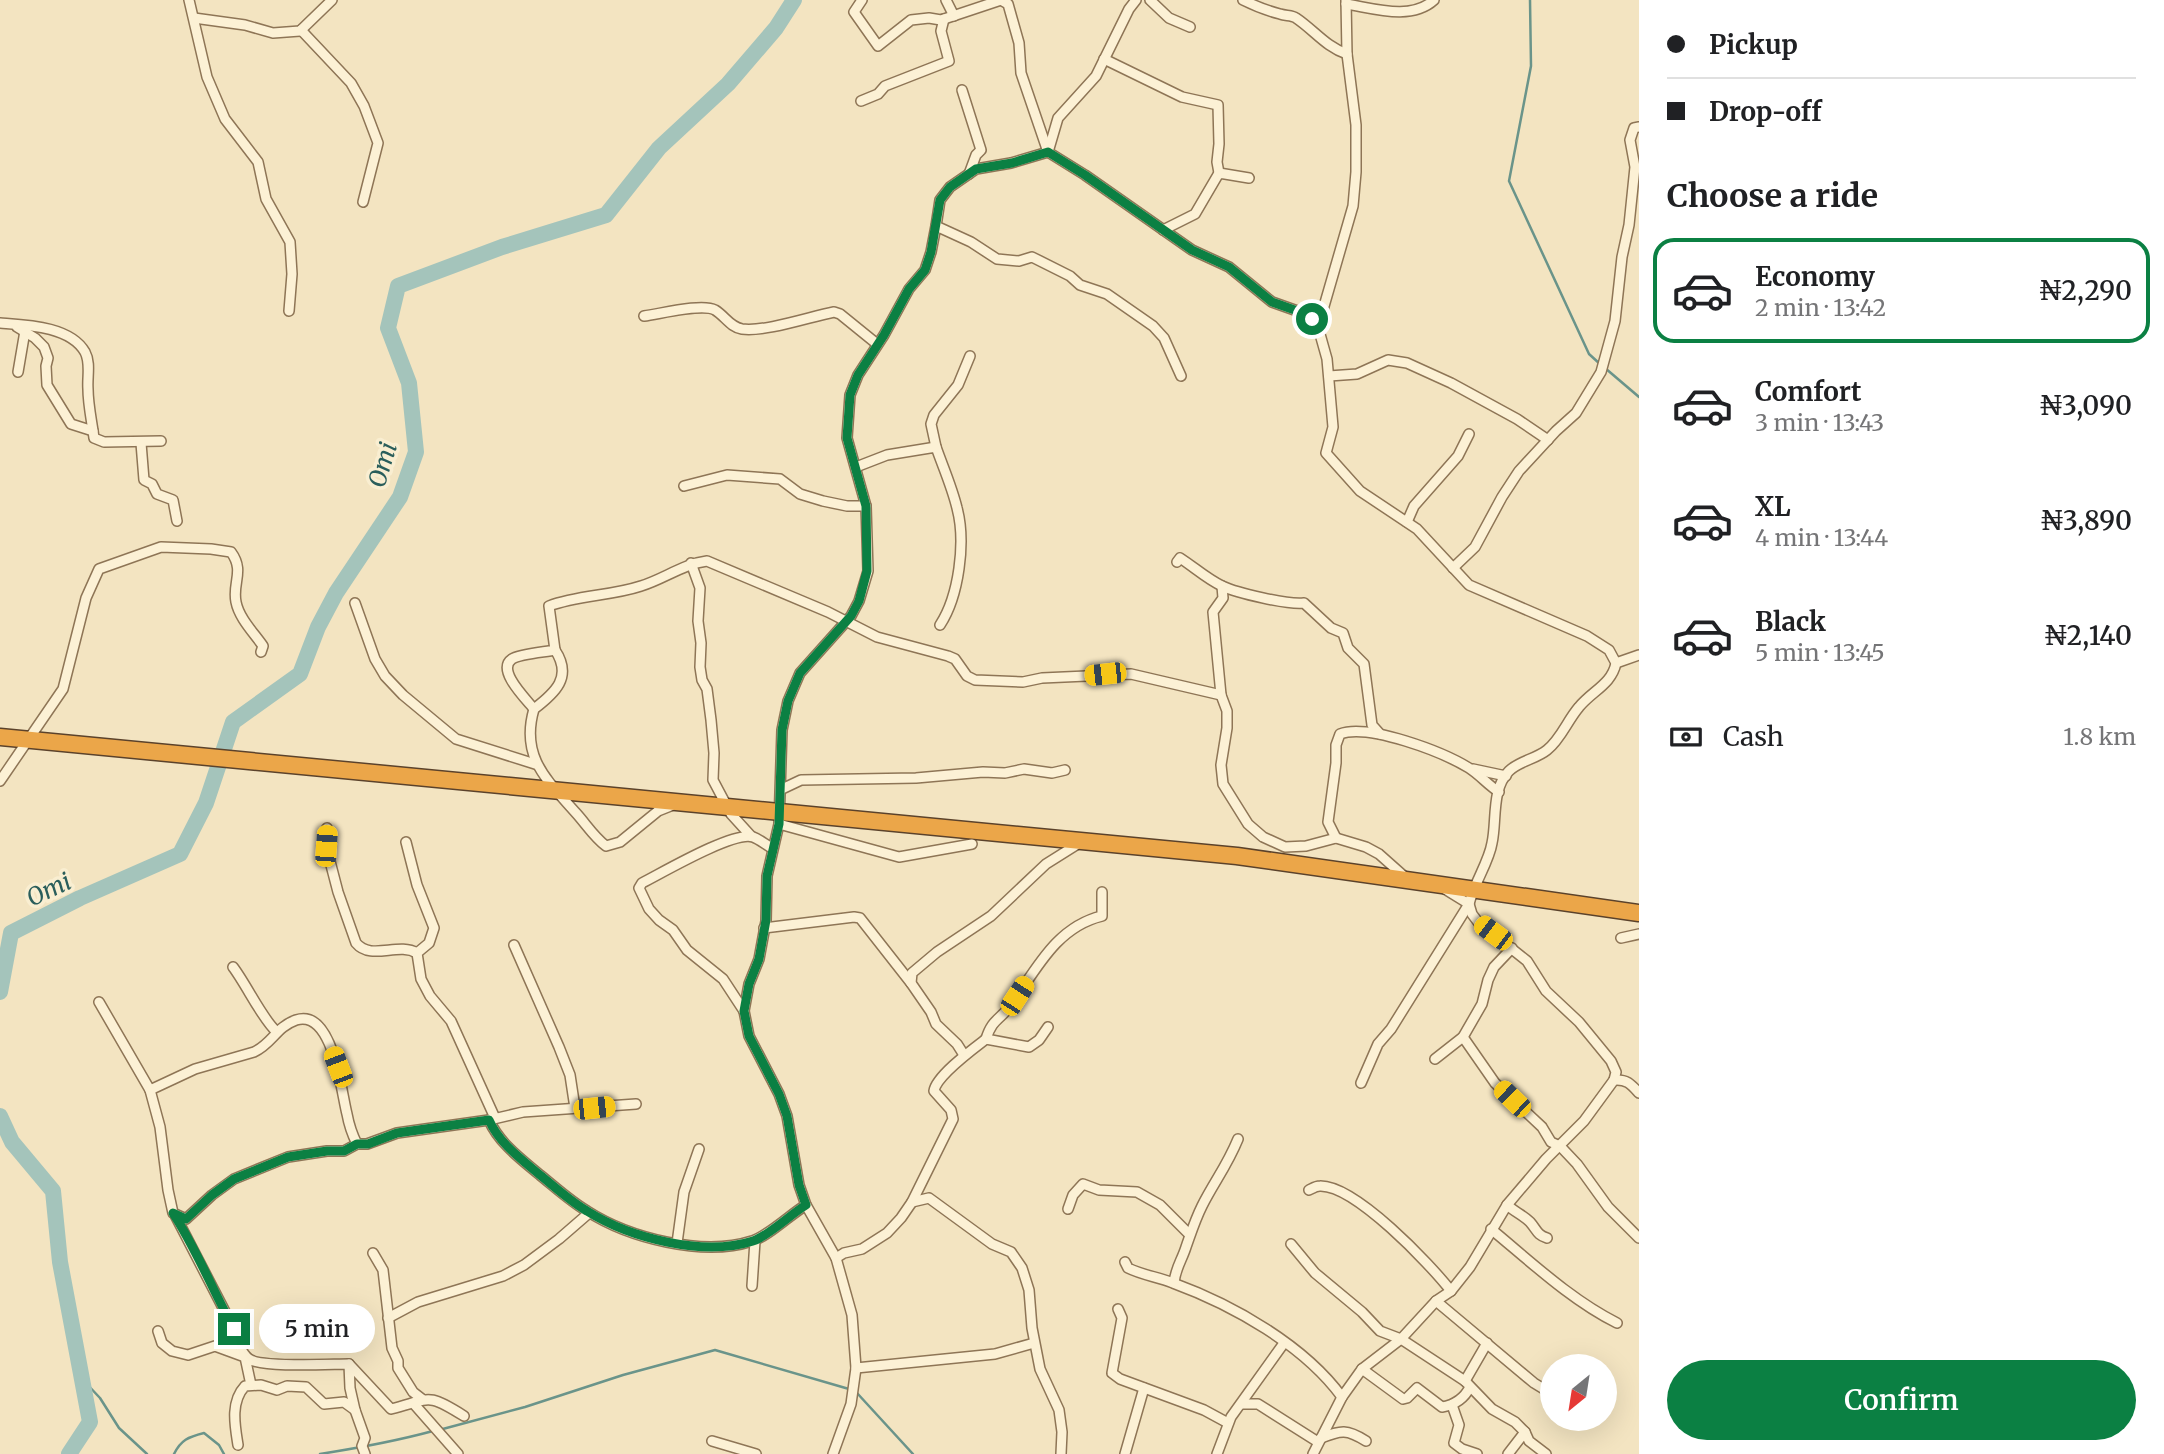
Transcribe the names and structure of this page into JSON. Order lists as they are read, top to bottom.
{
  "water": ["Omi"],
  "north": "bottom left",
  "page": {
    "banner": ["Pickup", "Drop-off"],
    "heading": "Choose a ride",
    "list": [
      {
        "name": "Economy",
        "note": "2 min · 13:42",
        "value": "₦2,290"
      },
      {
        "name": "Comfort",
        "note": "3 min · 13:43",
        "value": "₦3,090"
      },
      {
        "name": "XL",
        "note": "4 min · 13:44",
        "value": "₦3,890"
      },
      {
        "name": "Black",
        "note": "5 min · 13:45",
        "value": "₦2,140"
      }
    ],
    "pay": ["Cash", "1.8 km"],
    "bubble": "5 min",
    "buttons": "Confirm"
  }
}
